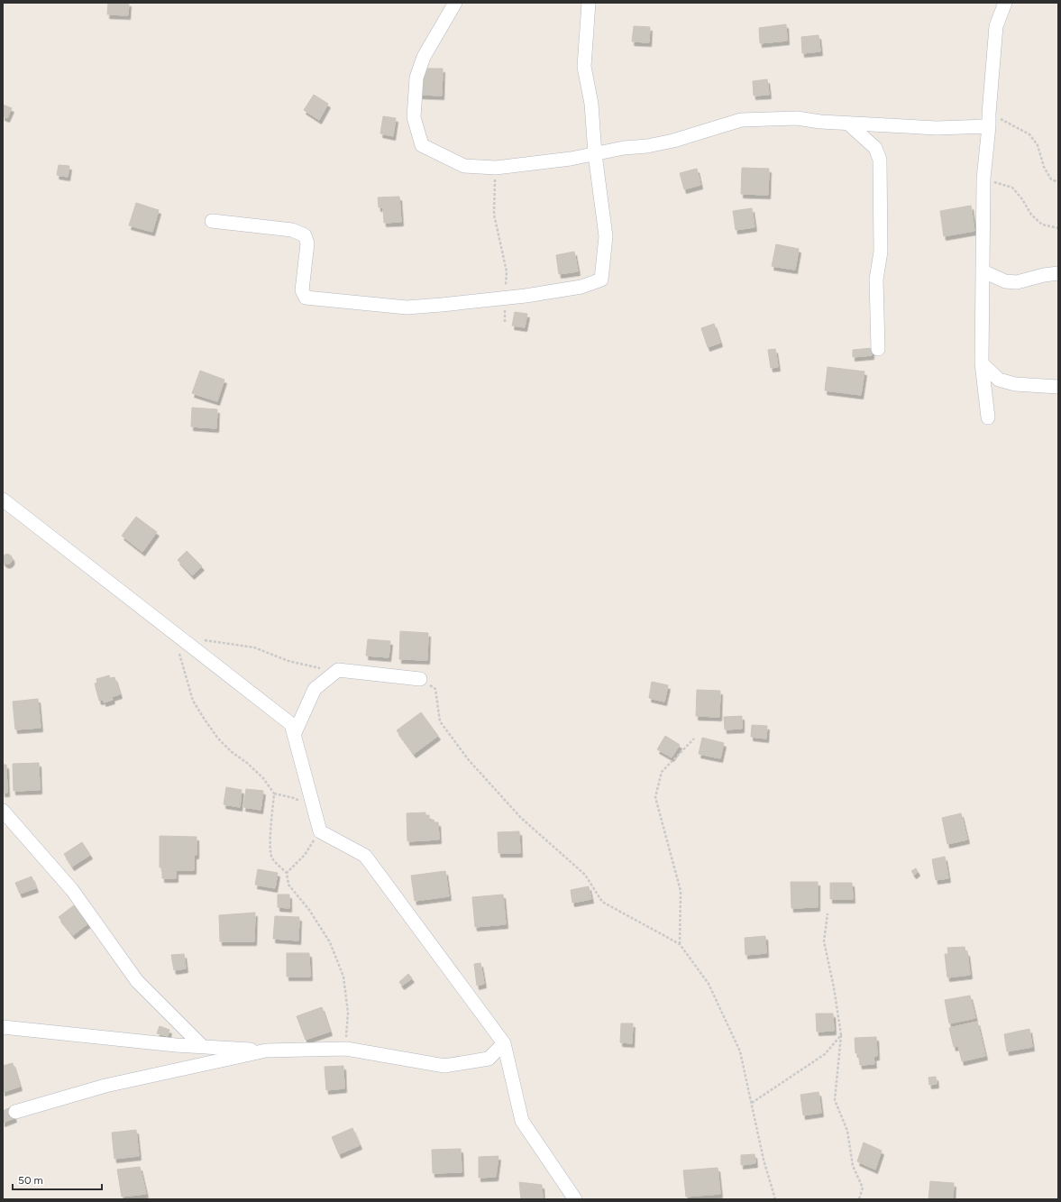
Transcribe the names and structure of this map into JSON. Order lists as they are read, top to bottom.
{
  "scale_bar": "50 m"
}
